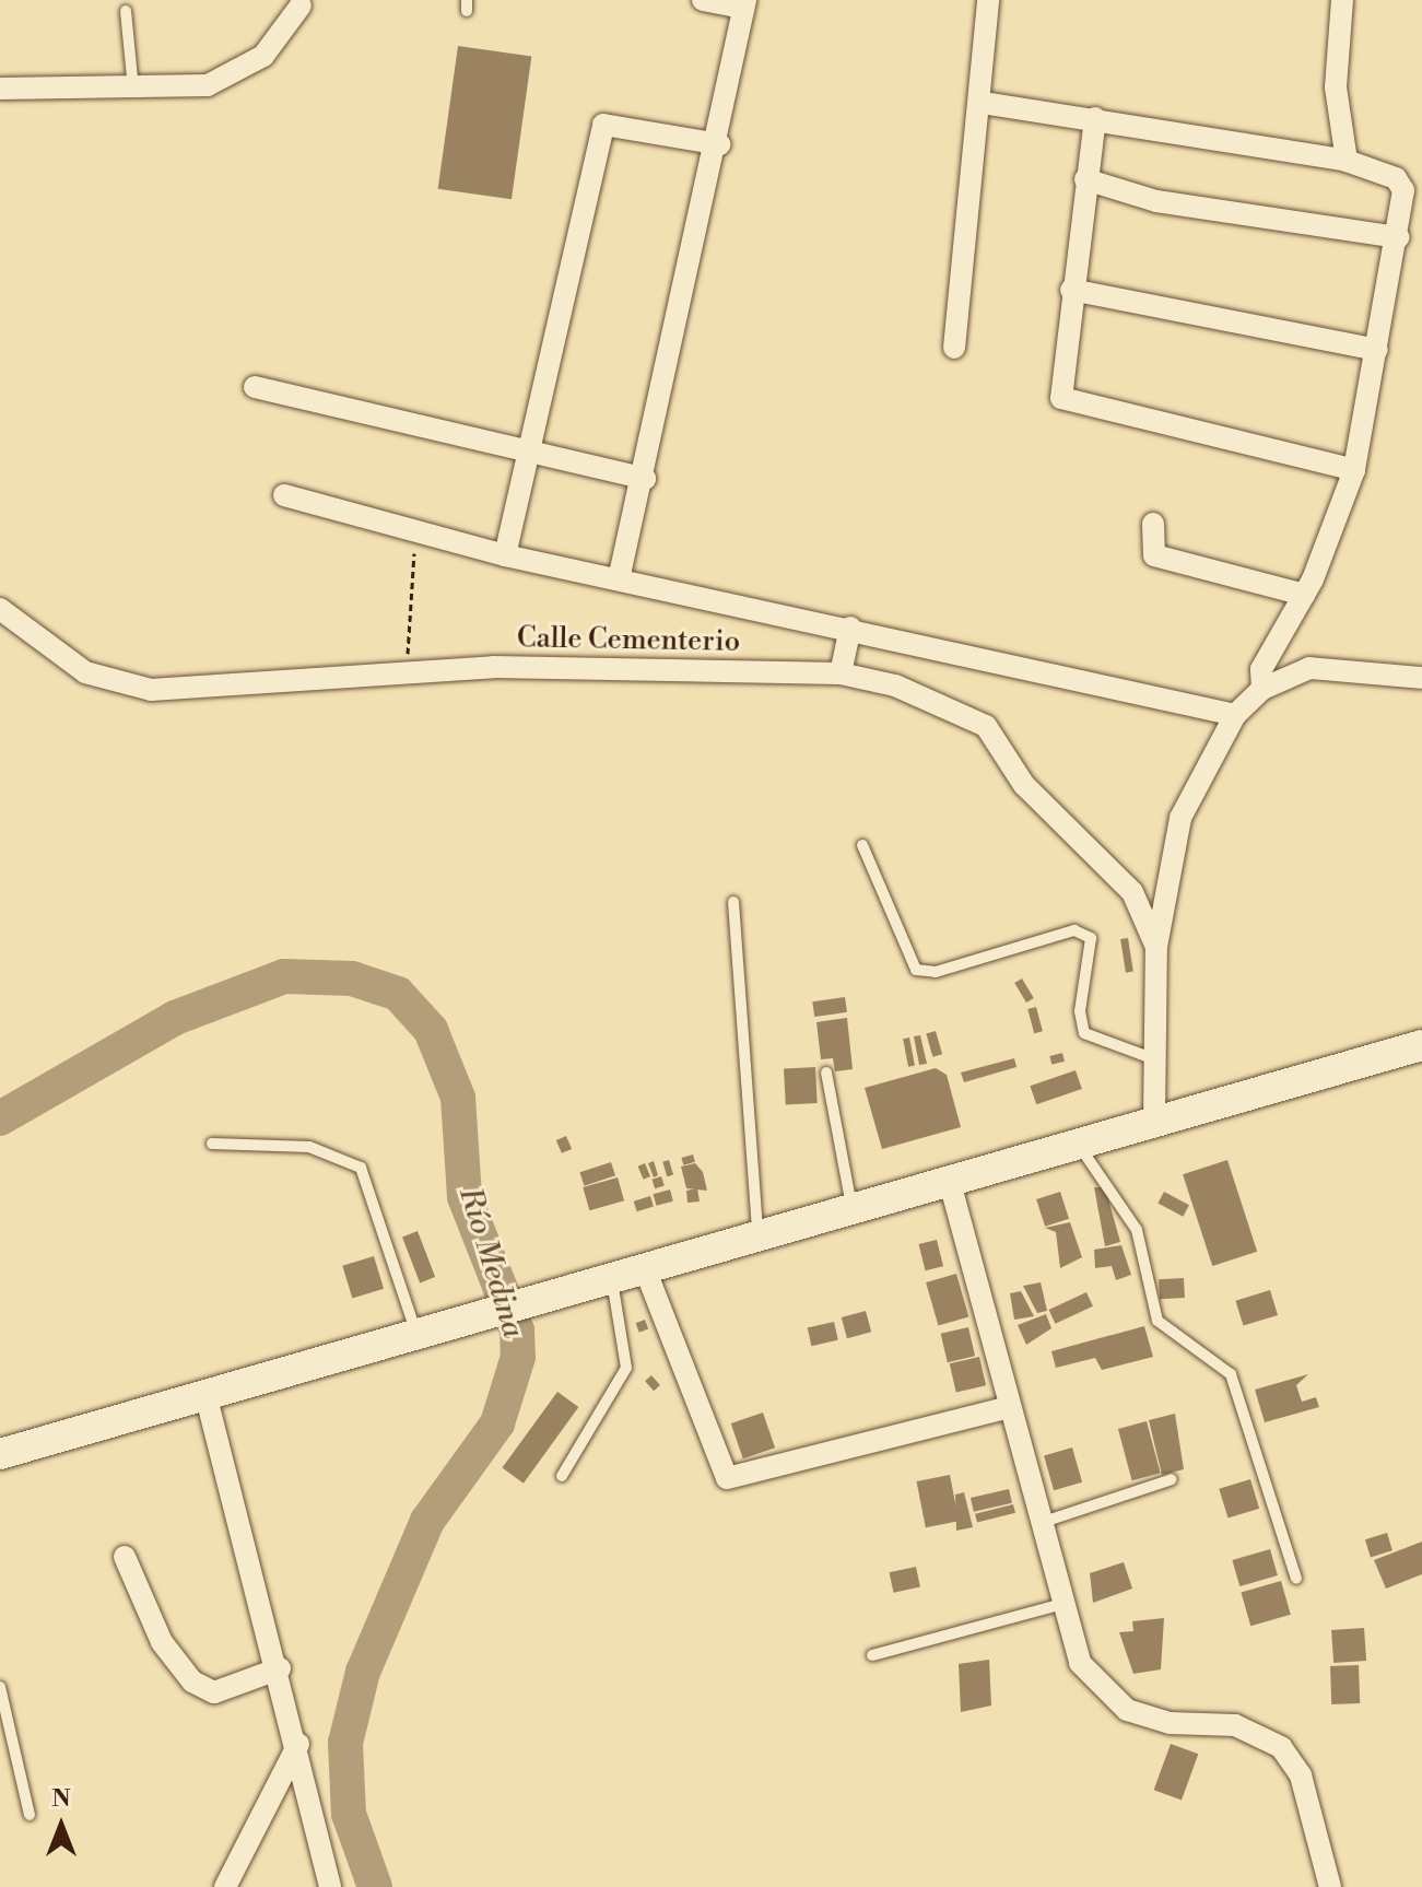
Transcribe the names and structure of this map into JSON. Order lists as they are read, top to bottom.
{
  "streets": {
    "street": ["Calle Cementerio"]
  },
  "water": ["Río Medina"],
  "north": "top"
}
